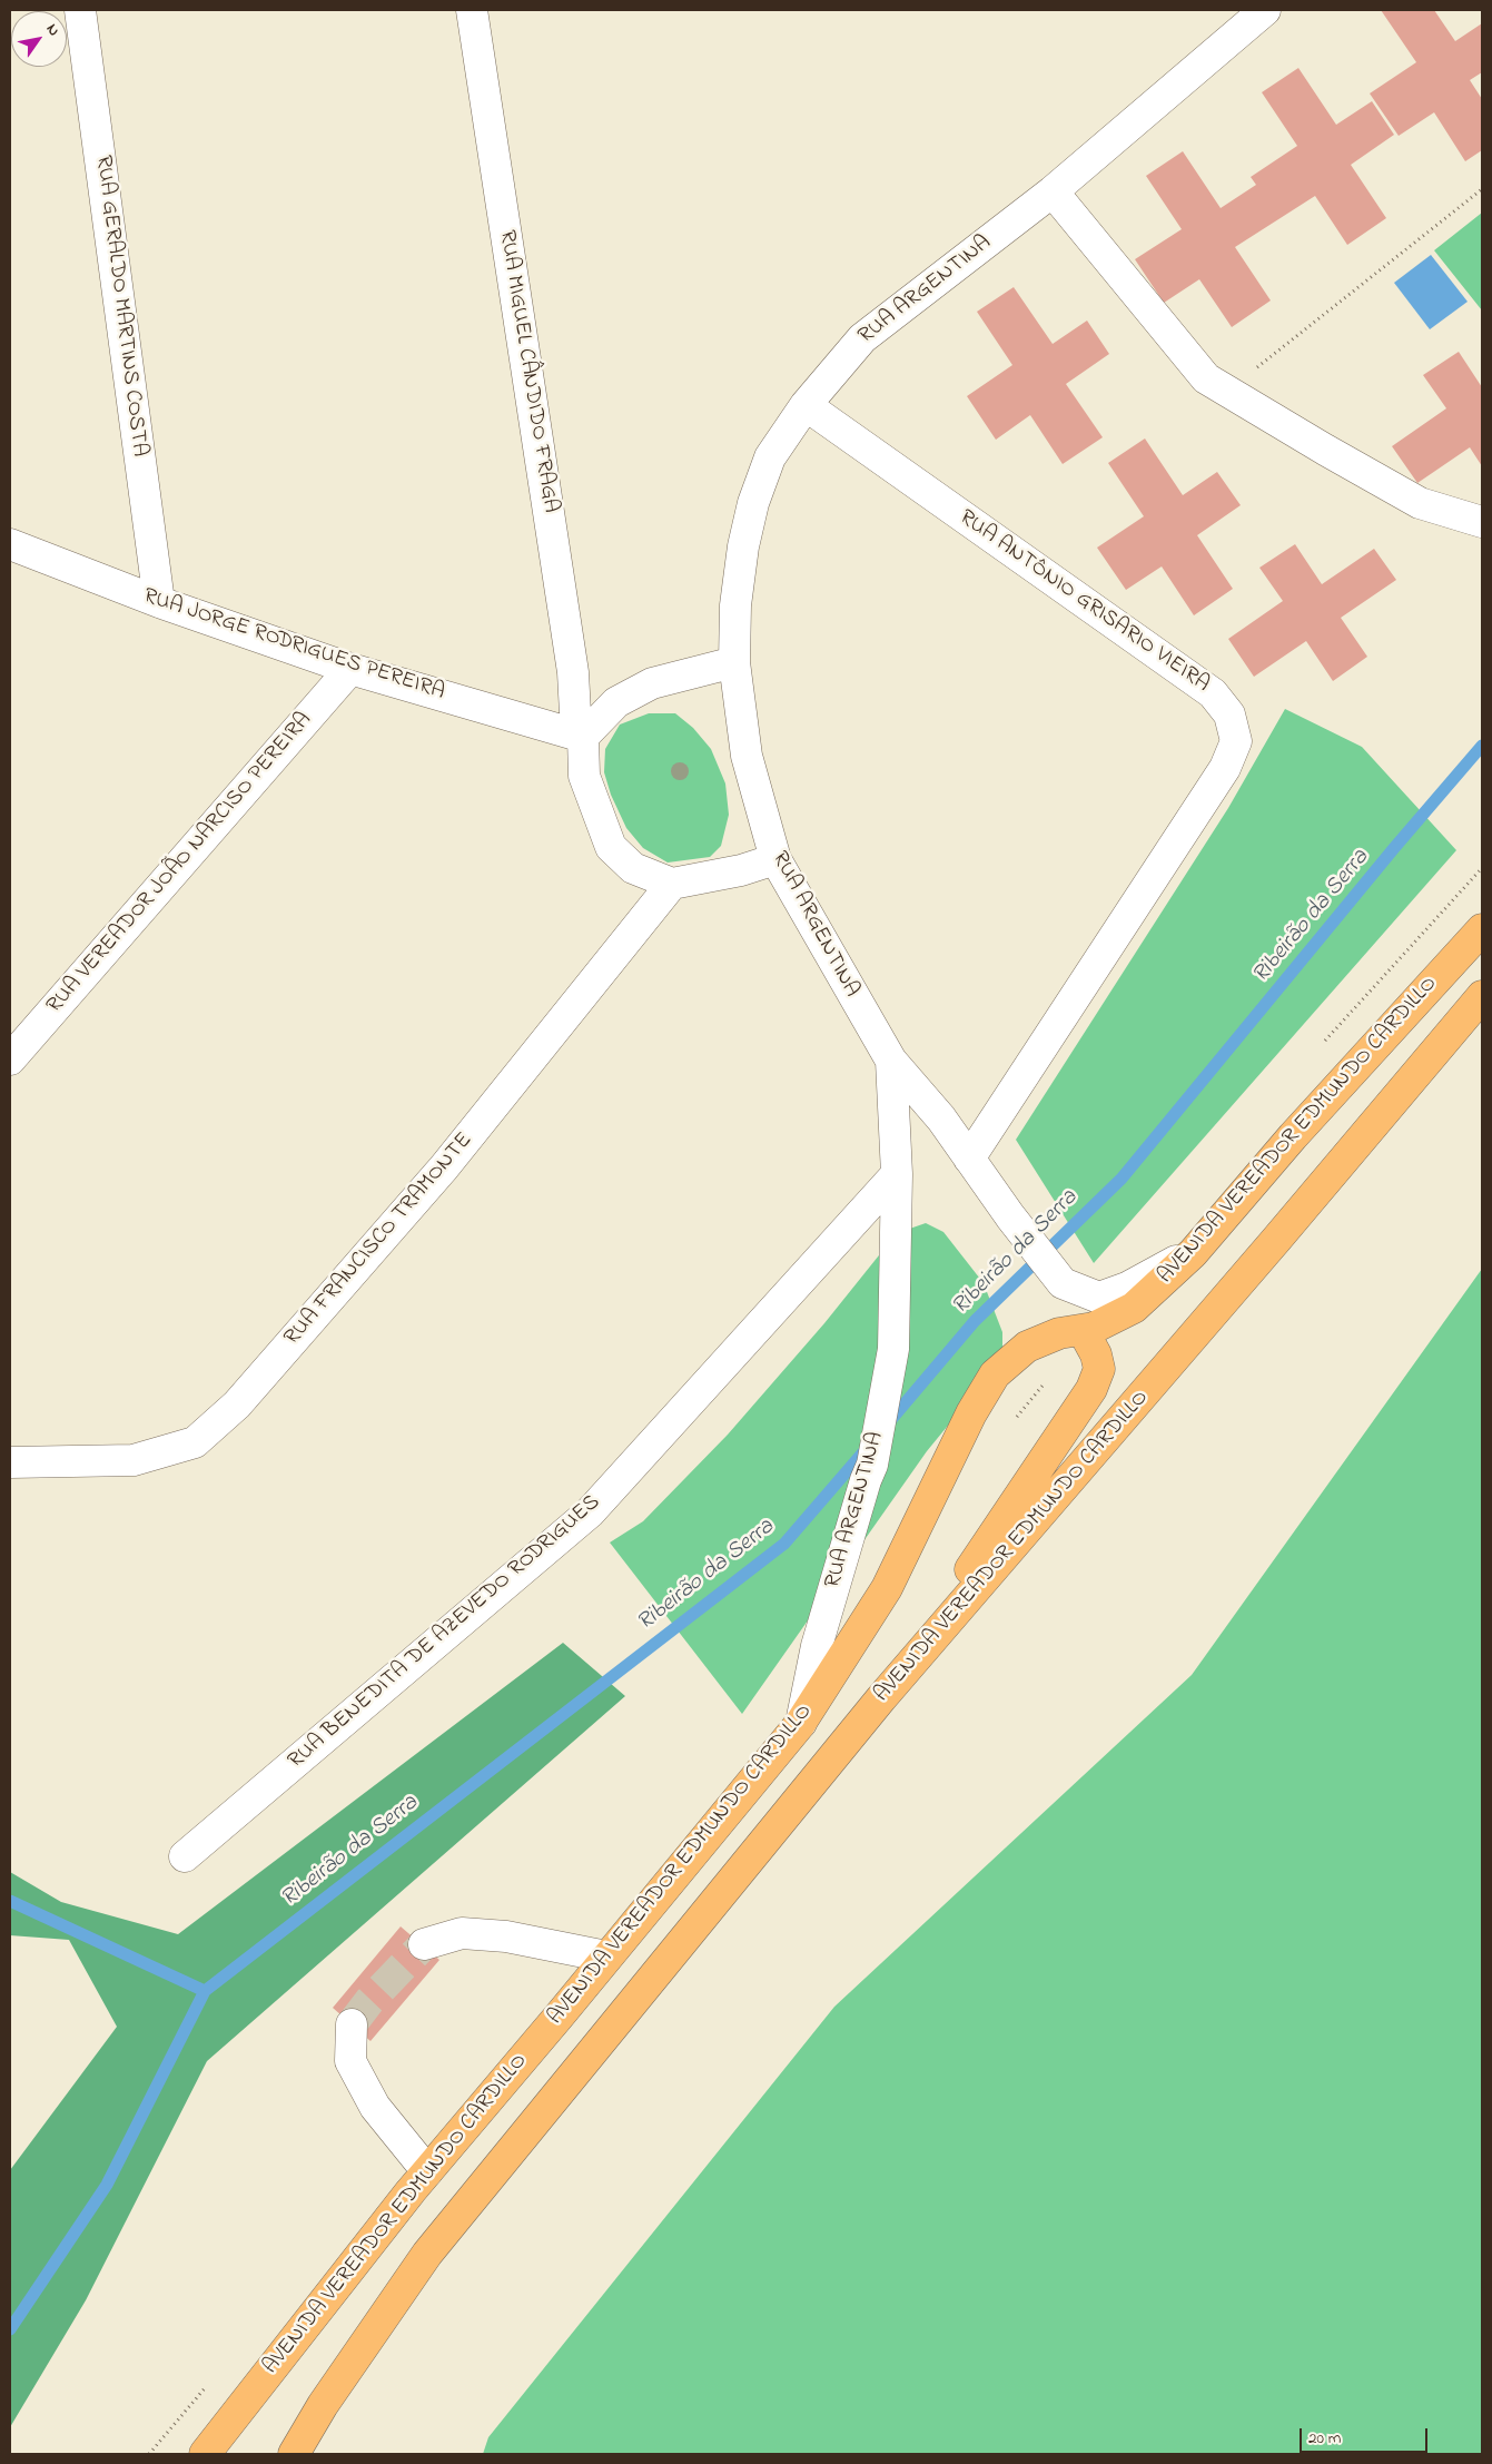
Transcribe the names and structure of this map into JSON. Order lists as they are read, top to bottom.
{
  "streets": {
    "main road": ["AVENIDA VEREADOR EDMUNDO CARDILLO"],
    "street": [
      "RUA ARGENTINA",
      "RUA GERALDO MARTINS COSTA",
      "RUA MIGUEL CÂNDIDO FRAGA",
      "RUA ANTÔNIO GRISARIO VIEIRA",
      "RUA JORGE RODRIGUES PEREIRA",
      "RUA VEREADOR JOÃO NARCISO PEREIRA",
      "RUA FRANCISCO TRAMONTE",
      "RUA BENEDITA DE AZEVEDO RODRIGUES"
    ]
  },
  "crossings": [
    ["RUA ARGENTINA", "RUA ANTÔNIO GRISARIO VIEIRA"],
    ["RUA ARGENTINA", "AVENIDA VEREADOR EDMUNDO CARDILLO"],
    ["RUA ARGENTINA", "RUA BENEDITA DE AZEVEDO RODRIGUES"],
    ["RUA GERALDO MARTINS COSTA", "RUA JORGE RODRIGUES PEREIRA"],
    ["RUA MIGUEL CÂNDIDO FRAGA", "RUA JORGE RODRIGUES PEREIRA"],
    ["RUA JORGE RODRIGUES PEREIRA", "RUA VEREADOR JOÃO NARCISO PEREIRA"]
  ],
  "water": ["Ribeirão da Serra"],
  "scale_bar": "20 m",
  "north": "top right"
}
